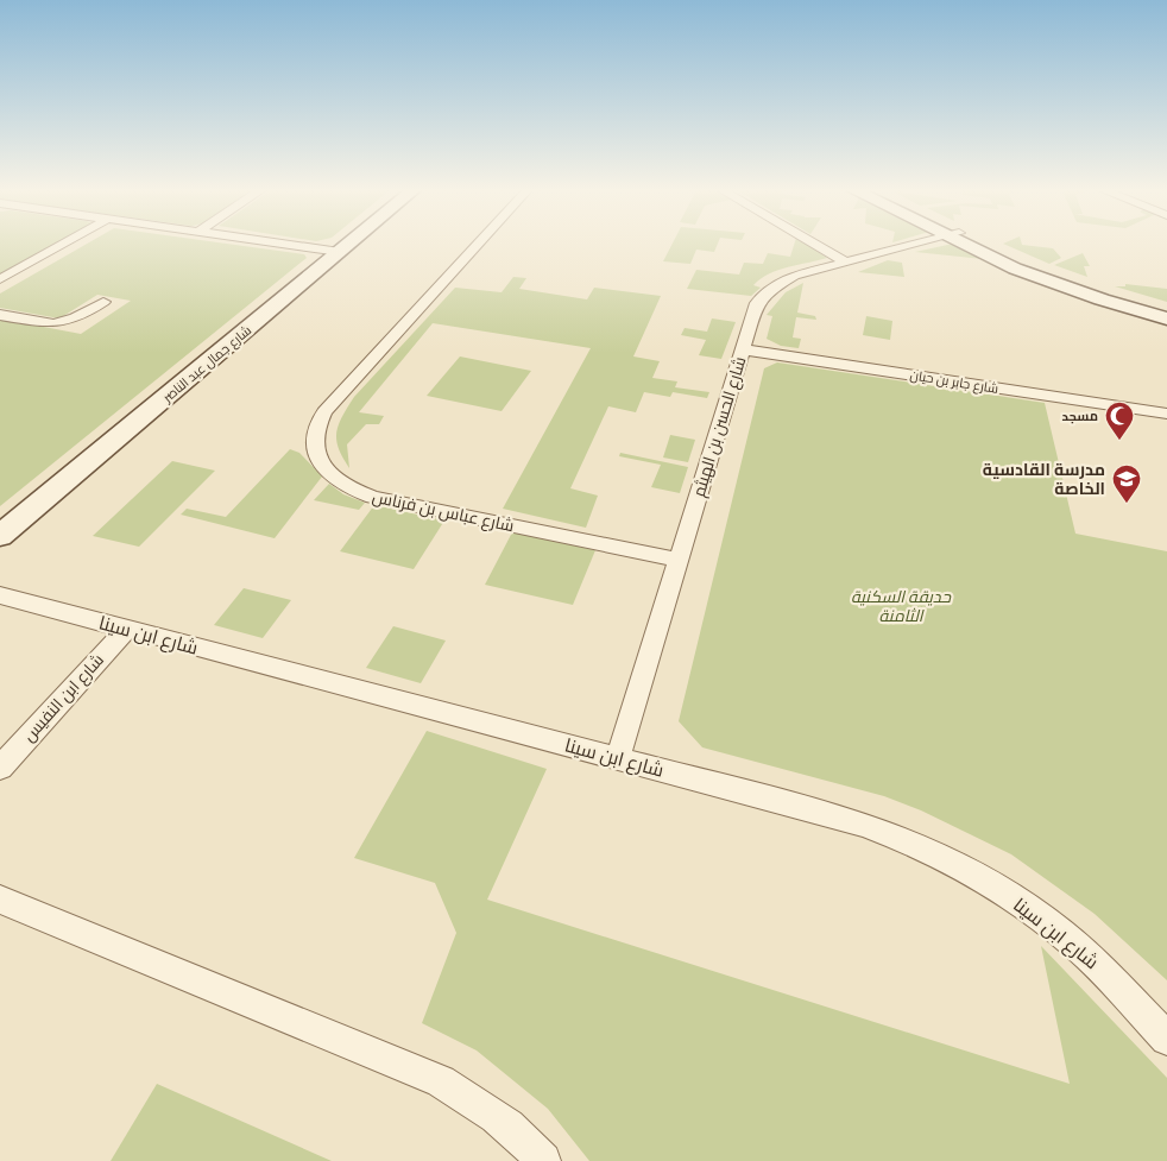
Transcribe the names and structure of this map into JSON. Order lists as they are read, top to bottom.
{
  "streets": {
    "main road": ["شارع جمال عبد الناصر"],
    "street": [
      "شارع جابر بن حيان",
      "شارع الحسن بن الهيثم",
      "شارع عباس بن فرناس",
      "شارع ابن سينا",
      "شارع ابن النفيس"
    ]
  },
  "crossings": [
    ["شارع جابر بن حيان", "شارع الحسن بن الهيثم"],
    ["شارع الحسن بن الهيثم", "شارع عباس بن فرناس"],
    ["شارع الحسن بن الهيثم", "شارع ابن سينا"],
    ["شارع ابن سينا", "شارع ابن النفيس"]
  ],
  "parks": ["حديقة السكنية الثامنة"],
  "places": {
    "mosque": ["مسجد"],
    "school or university": ["مدرسة القادسية الخاصة"]
  }
}
